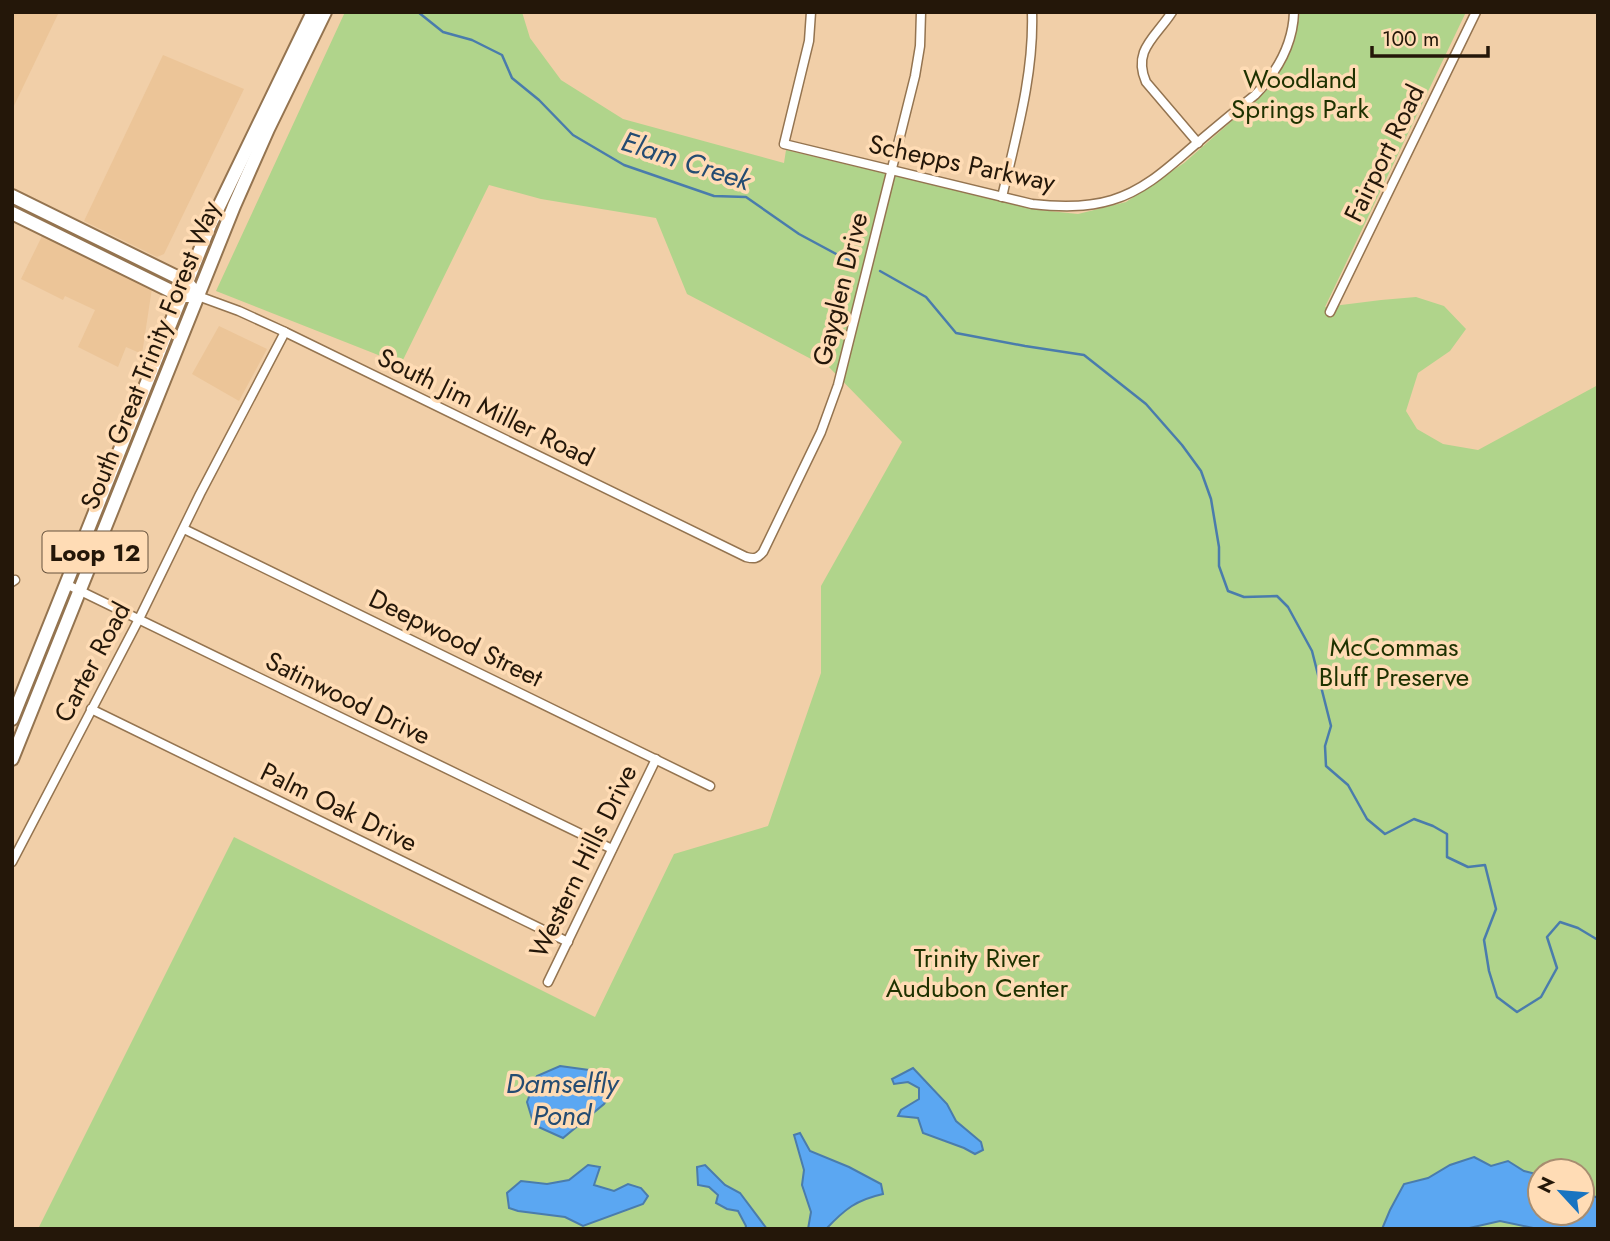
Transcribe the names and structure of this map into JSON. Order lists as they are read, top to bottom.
{
  "streets": {
    "main road": ["South Great Trinity Forest Way", "Loop 12"],
    "street": [
      "Fairport Road",
      "Schepps Parkway",
      "Gayglen Drive",
      "South Jim Miller Road",
      "Deepwood Street",
      "Carter Road",
      "Satinwood Drive",
      "Palm Oak Drive",
      "Western Hills Drive"
    ]
  },
  "crossings": [
    ["Schepps Parkway", "Gayglen Drive"],
    ["Gayglen Drive", "South Jim Miller Road"],
    ["South Great Trinity Forest Way", "South Jim Miller Road"],
    ["South Great Trinity Forest Way", "Satinwood Drive"],
    ["South Jim Miller Road", "Carter Road"],
    ["Deepwood Street", "Carter Road"],
    ["Deepwood Street", "Western Hills Drive"],
    ["Carter Road", "Satinwood Drive"],
    ["Carter Road", "Palm Oak Drive"],
    ["Satinwood Drive", "Western Hills Drive"],
    ["Palm Oak Drive", "Western Hills Drive"]
  ],
  "water": ["Elam Creek", "Damselfly Pond"],
  "parks": ["Woodland Springs Park", "McCommas Bluff Preserve", "Trinity River Audubon Center"],
  "scale_bar": "100 m",
  "north": "top left"
}
